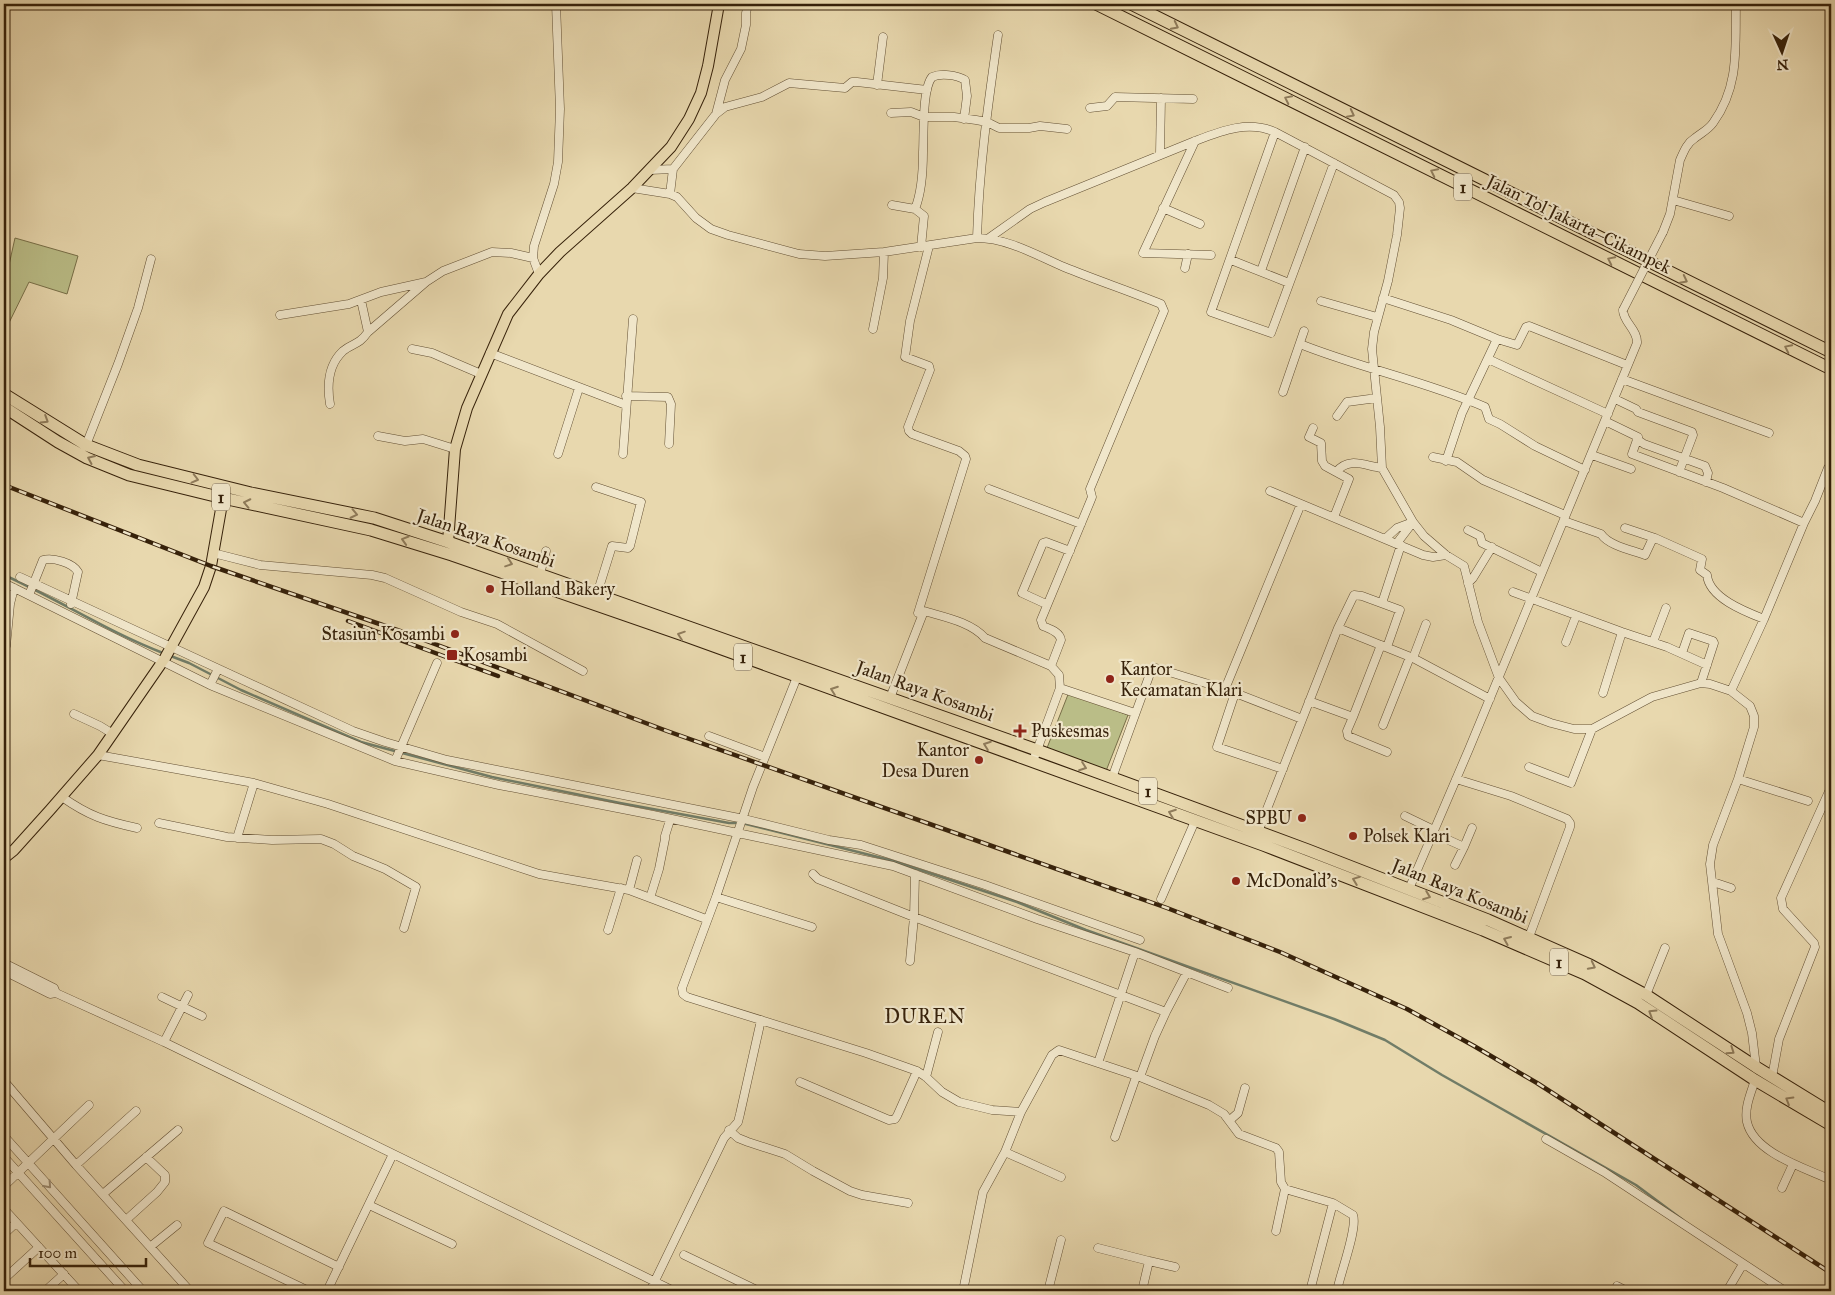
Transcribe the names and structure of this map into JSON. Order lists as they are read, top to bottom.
{
  "streets": {
    "highway": ["1", "Jalan Tol Jakarta–Cikampek", "Jalan Raya Kosambi"]
  },
  "districts": ["DUREN"],
  "places": {
    "other": [
      "Holland Bakery",
      "Stasiun Kosambi",
      "Kantor Kecamatan Klari",
      "Kantor Desa Duren",
      "SPBU",
      "Polsek Klari",
      "McDonald's"
    ],
    "transit": ["Kosambi"],
    "health": ["Puskesmas"]
  },
  "scale_bar": "100 m",
  "north": "bottom"
}
